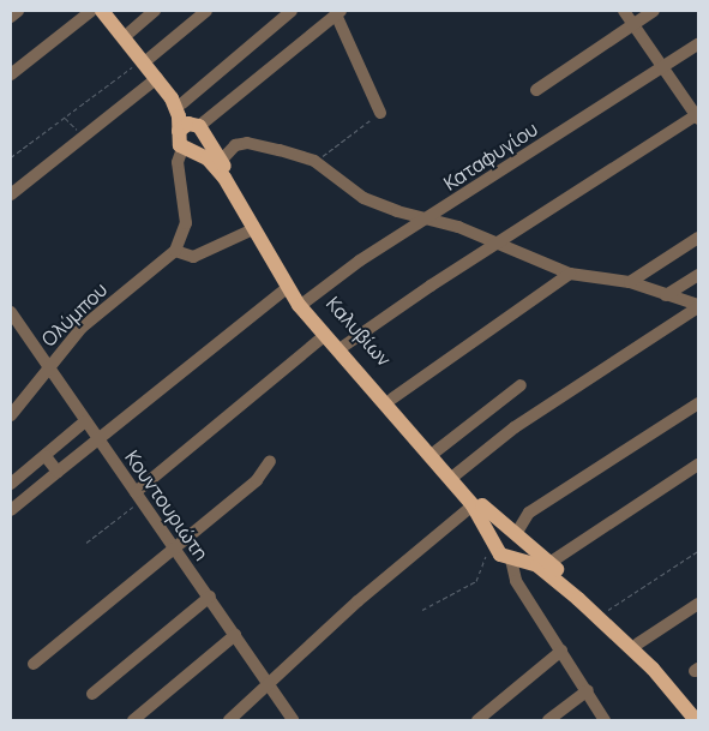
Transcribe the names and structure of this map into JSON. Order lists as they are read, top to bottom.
{
  "streets": {
    "main road": ["Καλυβίων"],
    "street": ["Καταφυγίου", "Ολύμπου", "Κουντουριώτη"]
  },
  "crossings": [
    ["Καταφυγίου", "Καλυβίων"],
    ["Ολύμπου", "Κουντουριώτη"]
  ]
}
